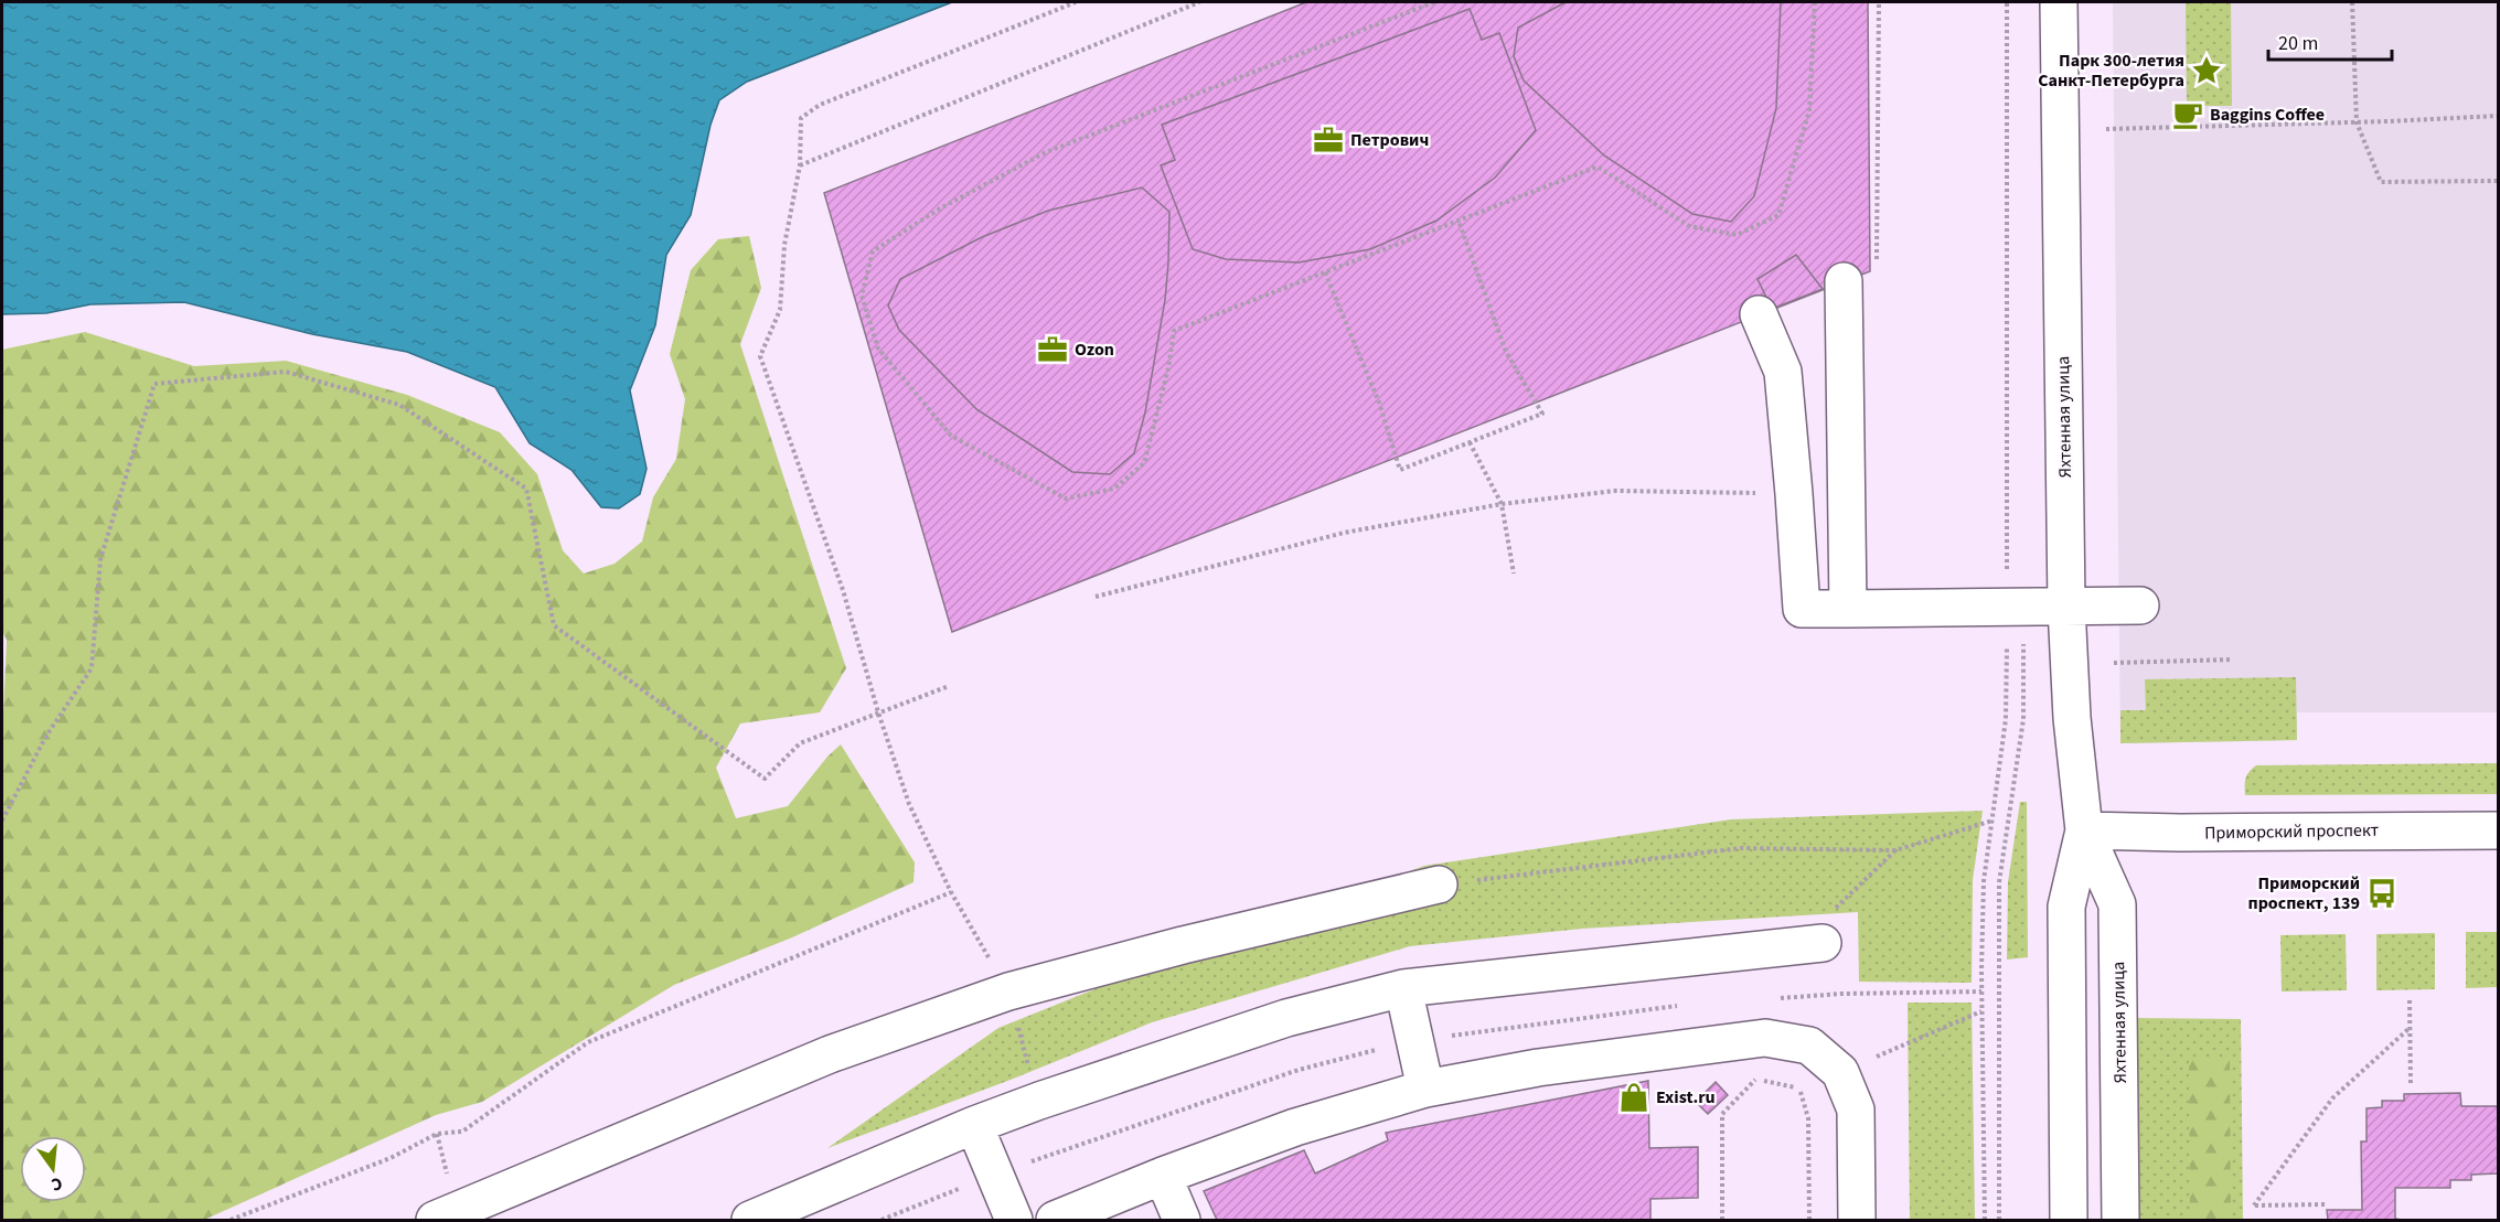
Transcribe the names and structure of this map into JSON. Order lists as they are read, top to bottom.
{
  "streets": {
    "street": ["Яхтенная улица", "Приморский проспект"]
  },
  "crossings": [
    ["Яхтенная улица", "Приморский проспект"]
  ],
  "places": {
    "place": ["Парк 300-летия Санкт-Петербурга"],
    "cafe": ["Baggins Coffee"],
    "office": ["Петрович", "Ozon"],
    "bus stop": ["Приморский проспект, 139"],
    "shop": ["Exist.ru"]
  },
  "scale_bar": "20 m",
  "north": "bottom"
}
